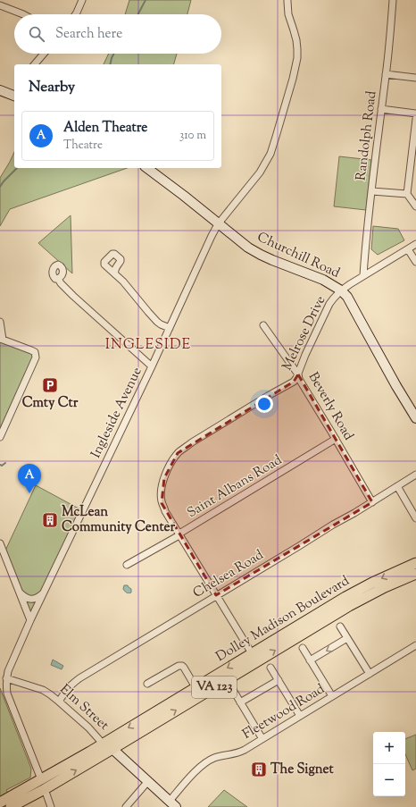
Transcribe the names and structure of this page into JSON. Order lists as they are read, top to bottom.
{
  "streets": {
    "main road": ["Dolley Madison Boulevard", "VA 123"],
    "street": [
      "Randolph Road",
      "Churchill Road",
      "Melrose Drive",
      "Beverly Road",
      "Ingleside Avenue",
      "Saint Albans Road",
      "Chelsea Road",
      "Elm Street",
      "Fleetwood Road"
    ]
  },
  "crossings": [
    ["Randolph Road", "Melrose Drive"],
    ["Churchill Road", "Melrose Drive"],
    ["Churchill Road", "Ingleside Avenue"],
    ["Melrose Drive", "Beverly Road"],
    ["Melrose Drive", "Saint Albans Road"],
    ["Beverly Road", "Saint Albans Road"],
    ["Beverly Road", "Chelsea Road"],
    ["Ingleside Avenue", "Dolley Madison Boulevard"],
    ["Ingleside Avenue", "Elm Street"],
    ["Chelsea Road", "Elm Street"],
    ["Dolley Madison Boulevard", "Elm Street"],
    ["Elm Street", "Fleetwood Road"]
  ],
  "districts": ["INGLESIDE"],
  "places": {
    "parking": ["Cmty Ctr"],
    "building": ["McLean Community Center", "The Signet"]
  },
  "page": {
    "search": "Search here",
    "heading": "Nearby",
    "list": [
      {
        "mark": "A",
        "name": "Alden Theatre",
        "note": "Theatre",
        "value": "310 m"
      }
    ],
    "pins": "A",
    "map_buttons": ["+", "−"]
  }
}
